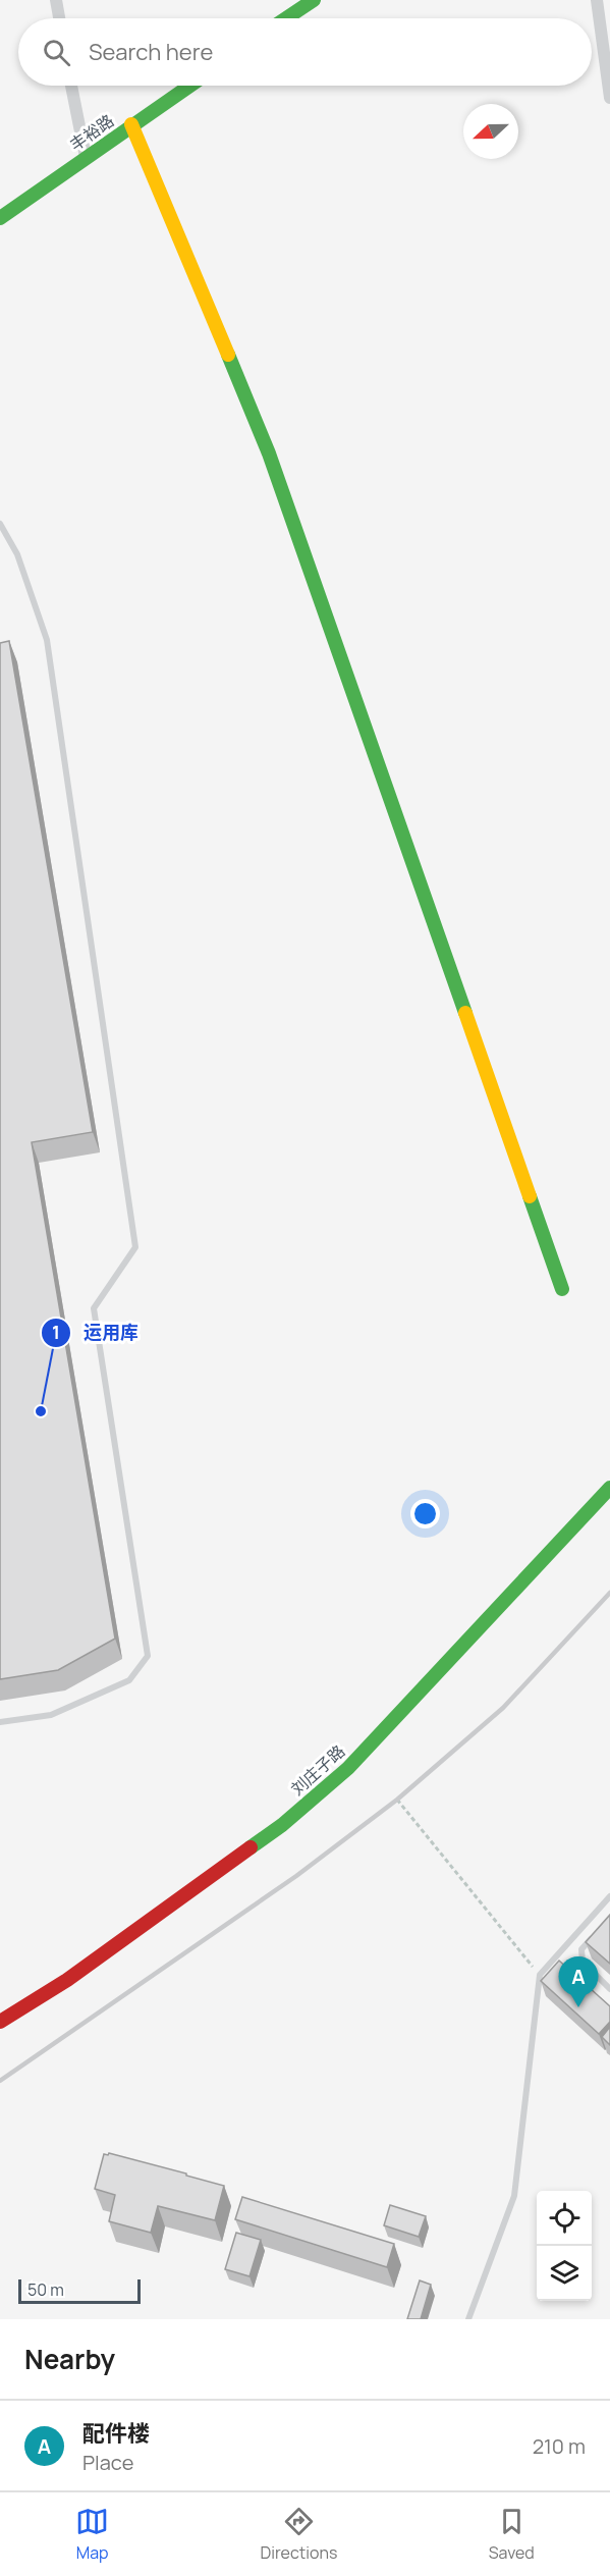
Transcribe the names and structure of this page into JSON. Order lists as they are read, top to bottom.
{
  "streets": {
    "street": ["丰裕路", "刘庄子路"]
  },
  "places": ["运用库"],
  "scale_bar": "50 m",
  "north": "left",
  "page": {
    "search": "Search here",
    "pins": "A",
    "scale": "50 m",
    "heading": "Nearby",
    "list": [
      {
        "mark": "A",
        "name": "配件楼",
        "note": "Place",
        "value": "210 m"
      }
    ],
    "nav": ["Map", "Directions", "Saved"]
  }
}
